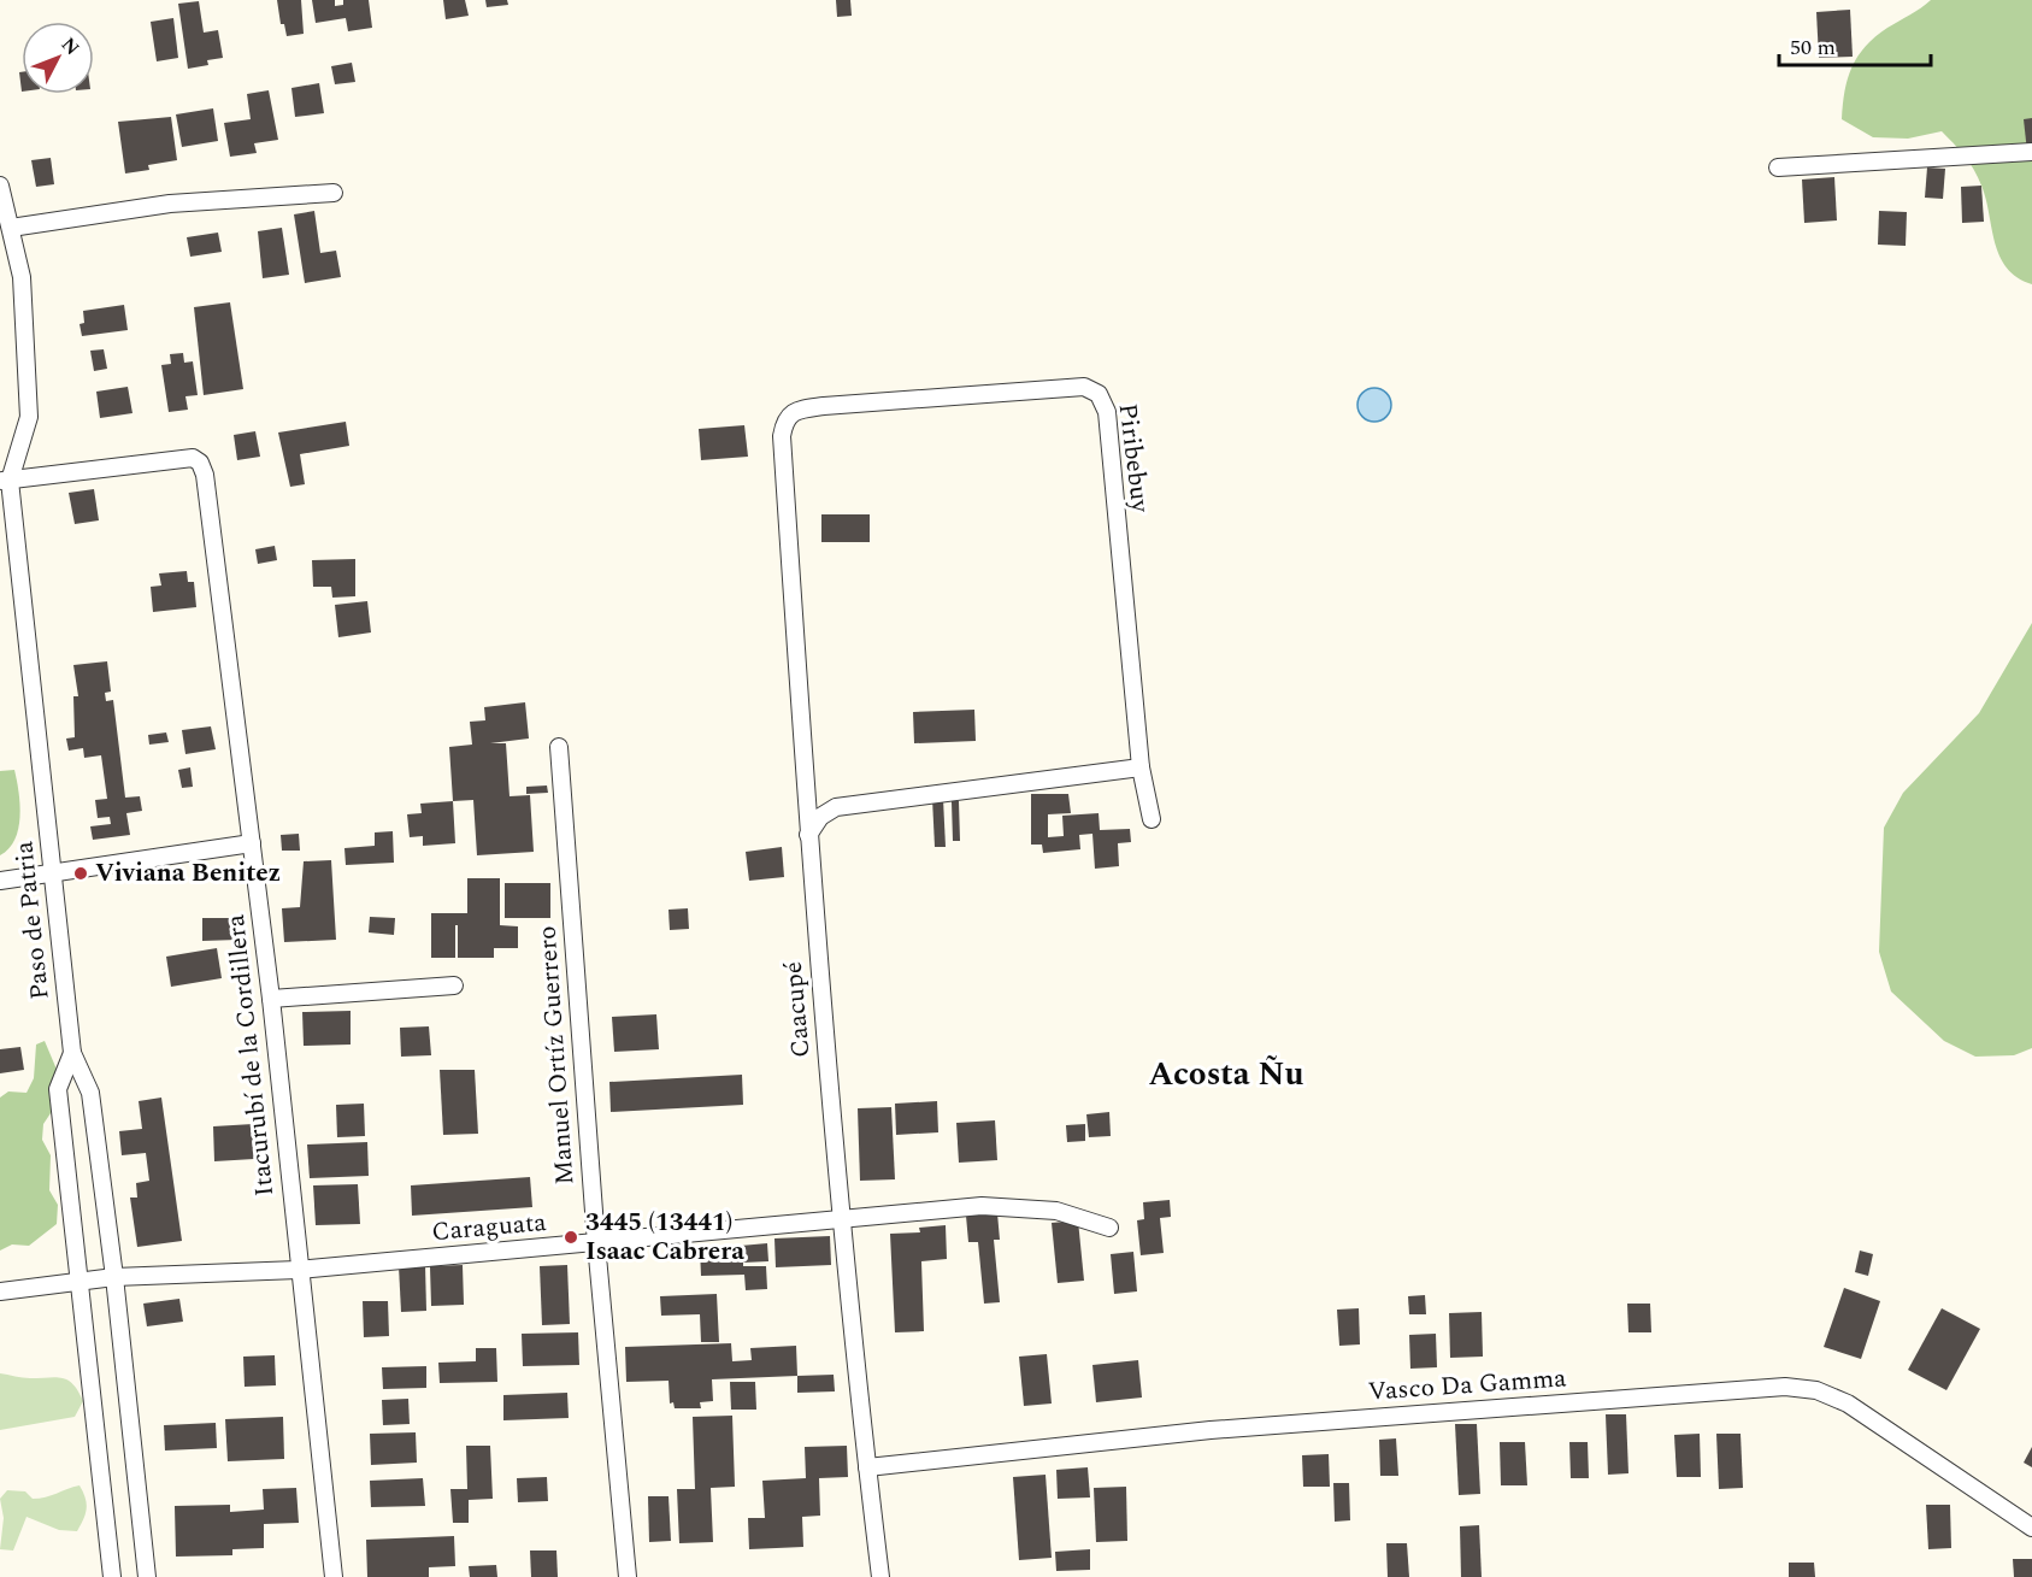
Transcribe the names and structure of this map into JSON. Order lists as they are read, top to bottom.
{
  "streets": {
    "street": [
      "Piribebuy",
      "Paso de Patria",
      "Caacupé",
      "Itacurubí de la Cordillera",
      "Manuel Ortíz Guerrero",
      "Caraguata",
      "Vasco Da Gamma"
    ]
  },
  "crossings": [
    ["Piribebuy", "Caacupé"],
    ["Paso de Patria", "Itacurubí de la Cordillera"],
    ["Paso de Patria", "Caraguata"],
    ["Caacupé", "Caraguata"],
    ["Caacupé", "Vasco Da Gamma"],
    ["Itacurubí de la Cordillera", "Caraguata"],
    ["Manuel Ortíz Guerrero", "Caraguata"]
  ],
  "districts": ["Acosta Ñu"],
  "places": ["Viviana Benitez", "3445 (13441) Isaac Cabrera"],
  "scale_bar": "50 m",
  "north": "top right"
}
